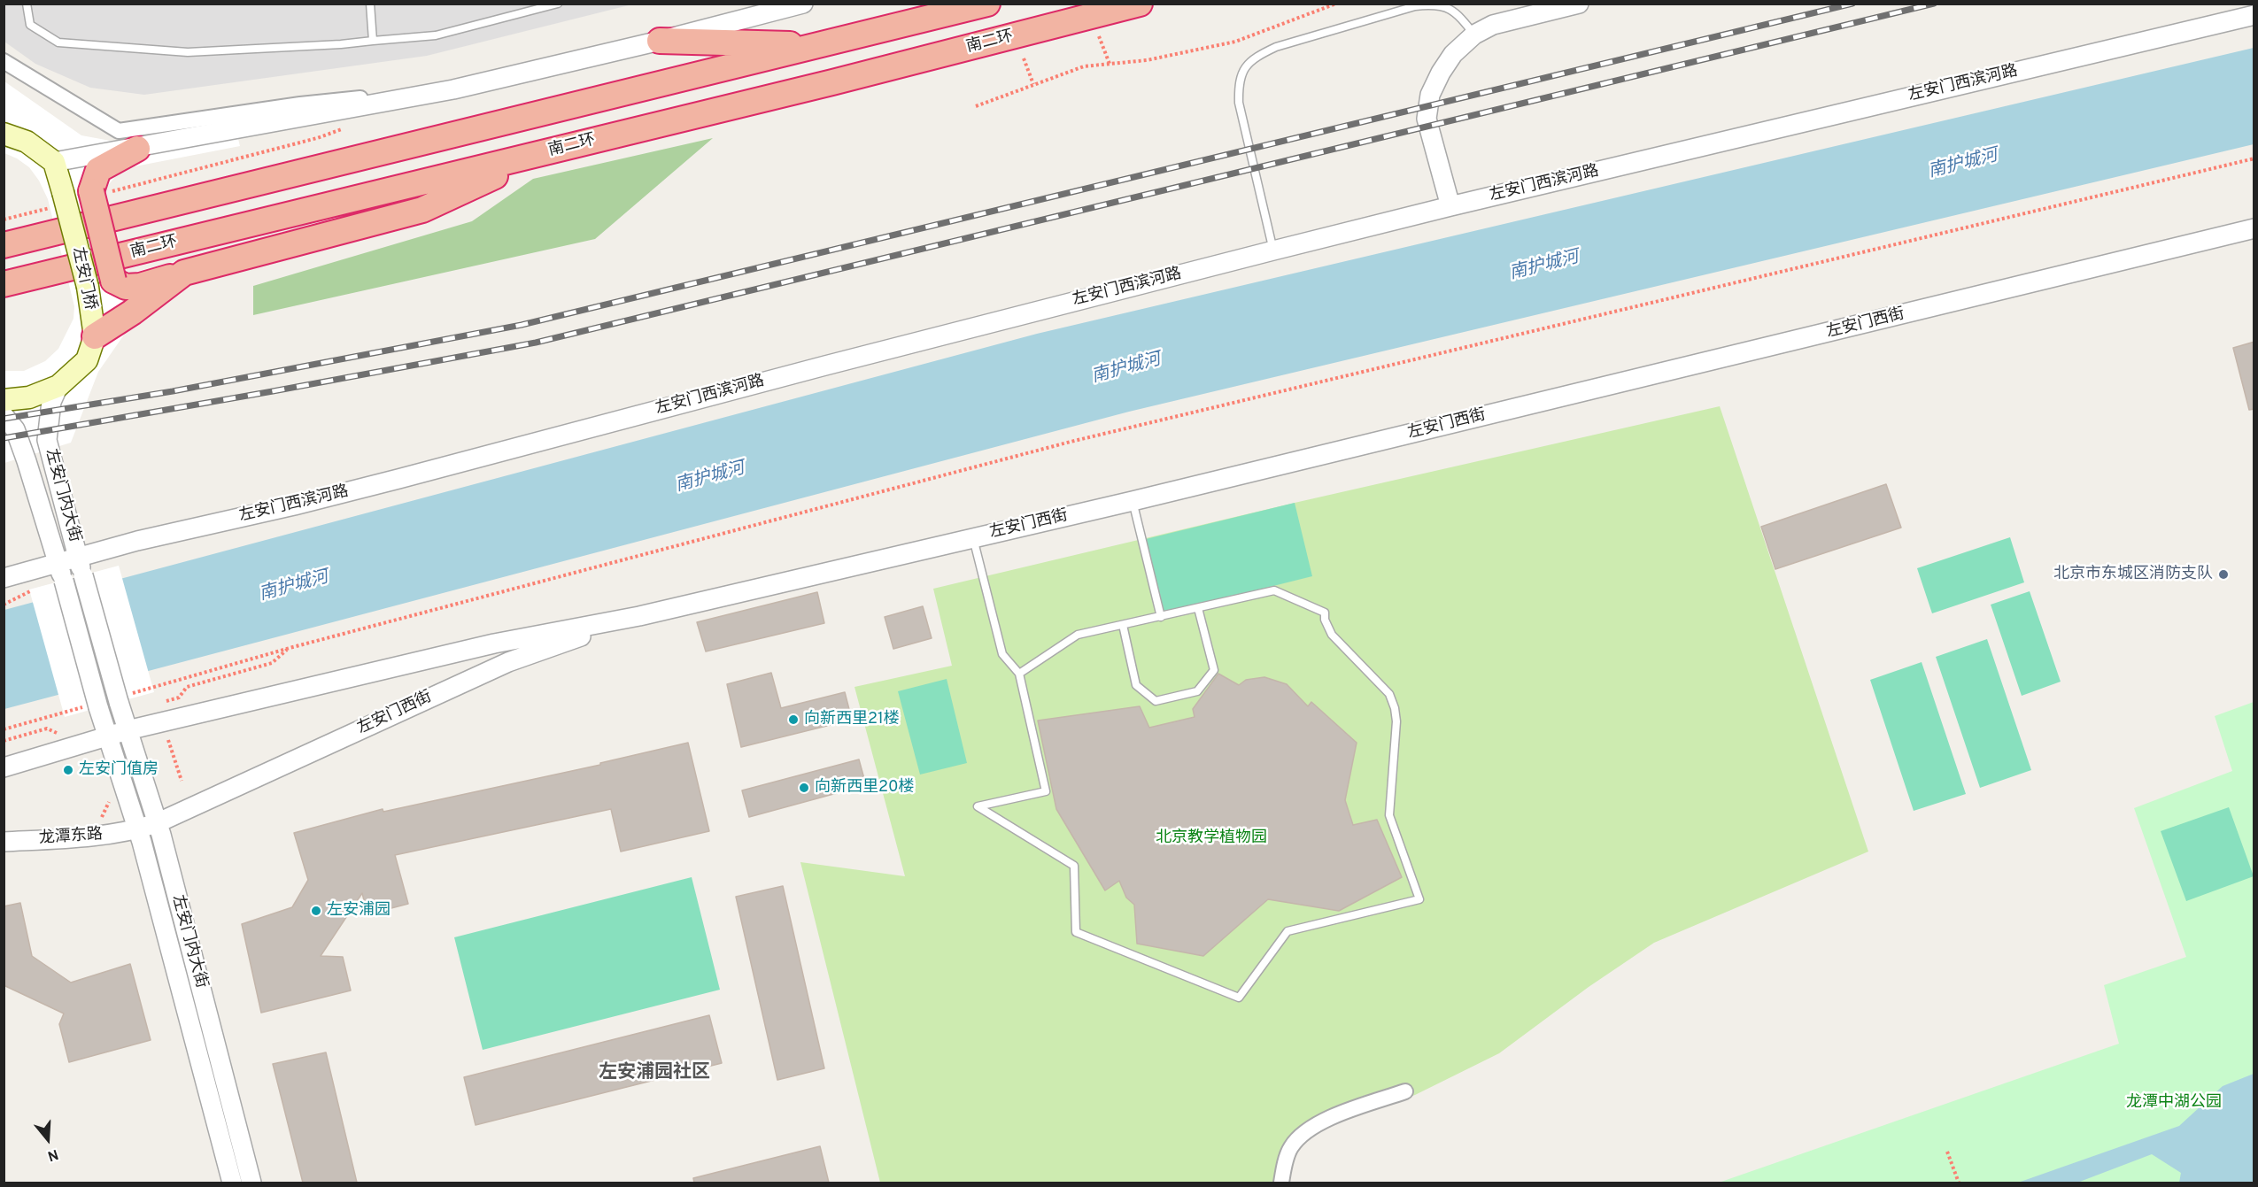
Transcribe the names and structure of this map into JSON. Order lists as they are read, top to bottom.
{
  "streets": {
    "highway": ["南二环"],
    "main road": ["左安门桥"],
    "street": [
      "左安门西滨河路",
      "左安门西街",
      "左安门内大街",
      "龙潭东路"
    ]
  },
  "crossings": [
    ["左安门西滨河路", "左安门内大街"],
    ["左安门桥", "左安门内大街"],
    ["左安门西街", "左安门内大街"],
    ["左安门西街", "龙潭东路"],
    ["左安门内大街", "龙潭东路"]
  ],
  "districts": ["左安浦园社区"],
  "water": ["南护城河"],
  "parks": ["北京教学植物园", "龙潭中湖公园"],
  "places": [
    "北京市东城区消防支队",
    "向新西里21楼",
    "左安门值房",
    "向新西里20楼",
    "左安浦园"
  ],
  "north": "bottom"
}
